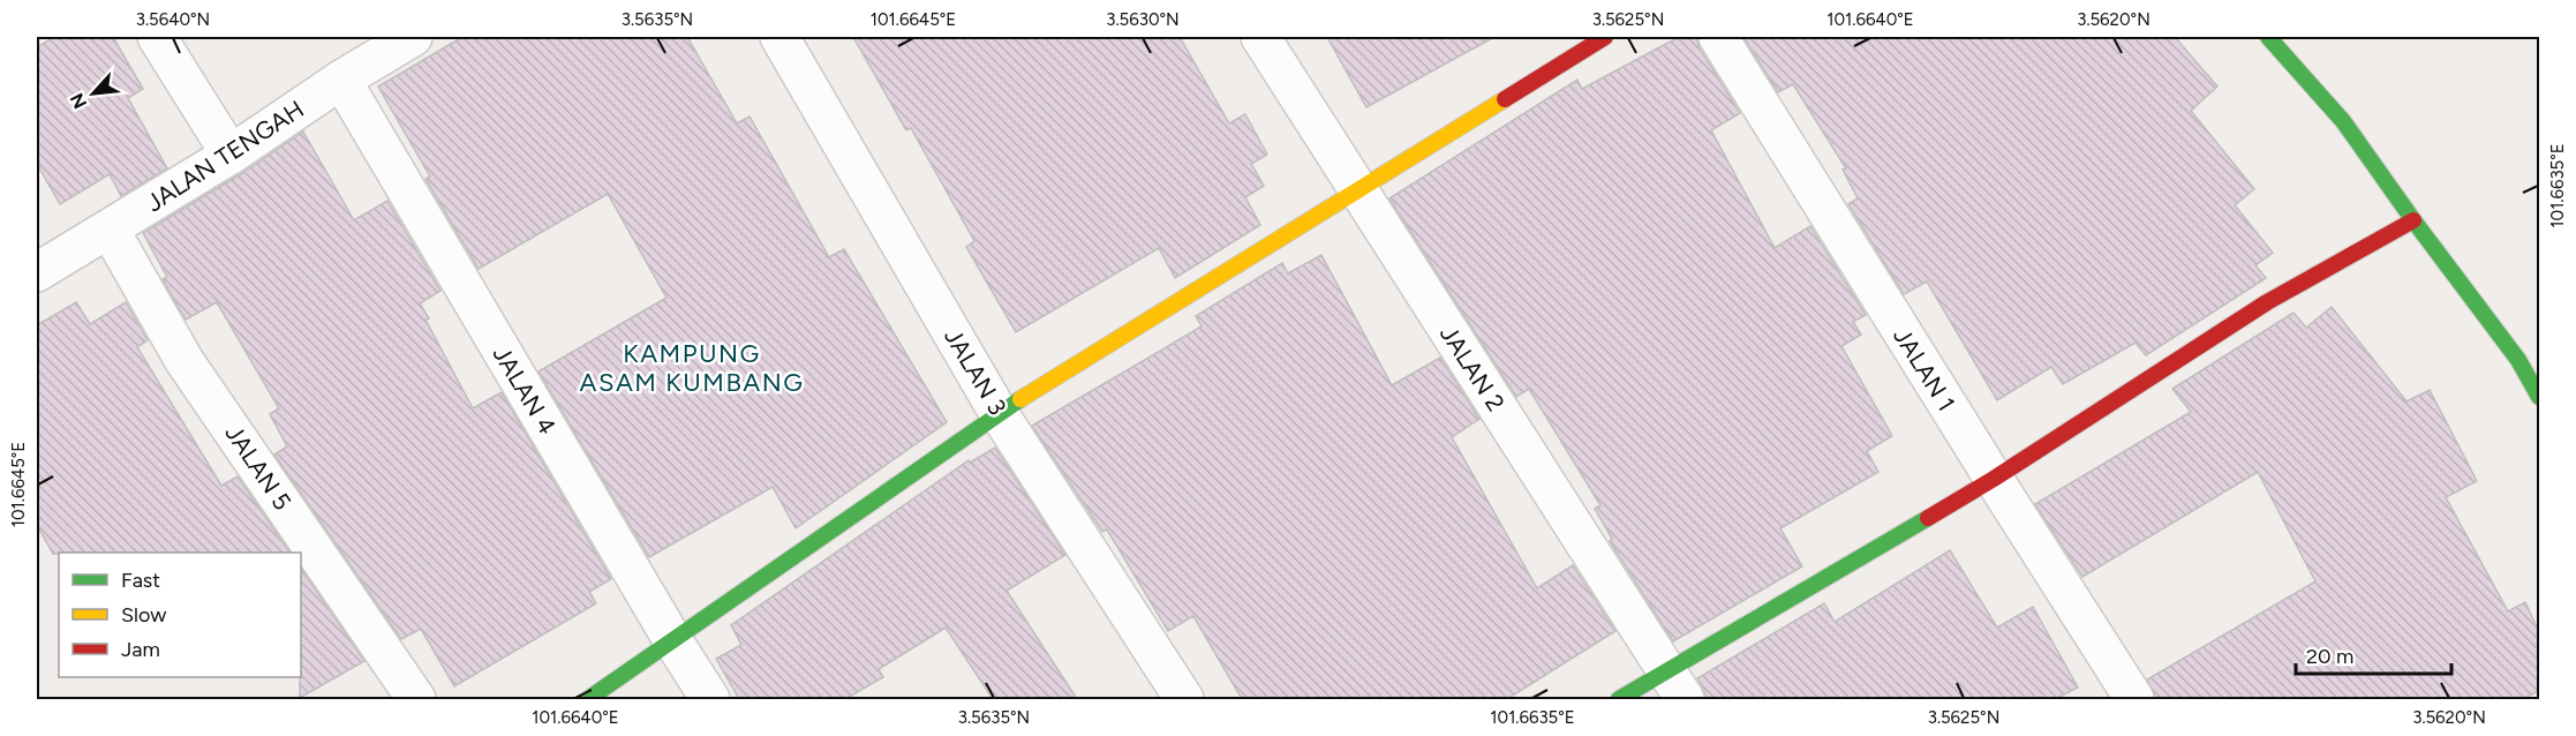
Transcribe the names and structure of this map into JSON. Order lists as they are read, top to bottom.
{
  "streets": {
    "street": [
      "JALAN TENGAH",
      "JALAN 2",
      "JALAN 1",
      "JALAN 3",
      "JALAN 4",
      "JALAN 5"
    ]
  },
  "crossings": [
    ["JALAN TENGAH", "JALAN 4"],
    ["JALAN TENGAH", "JALAN 5"]
  ],
  "districts": ["KAMPUNG ASAM KUMBANG"],
  "legend": ["Fast", "Slow", "Jam"],
  "scale_bar": "20 m",
  "north": "bottom left",
  "coordinates": [
    "3.5640°N",
    "3.5635°N",
    "101.6645°E",
    "3.5630°N",
    "3.5625°N",
    "101.6640°E",
    "3.5620°N",
    "101.6635°E"
  ]
}
